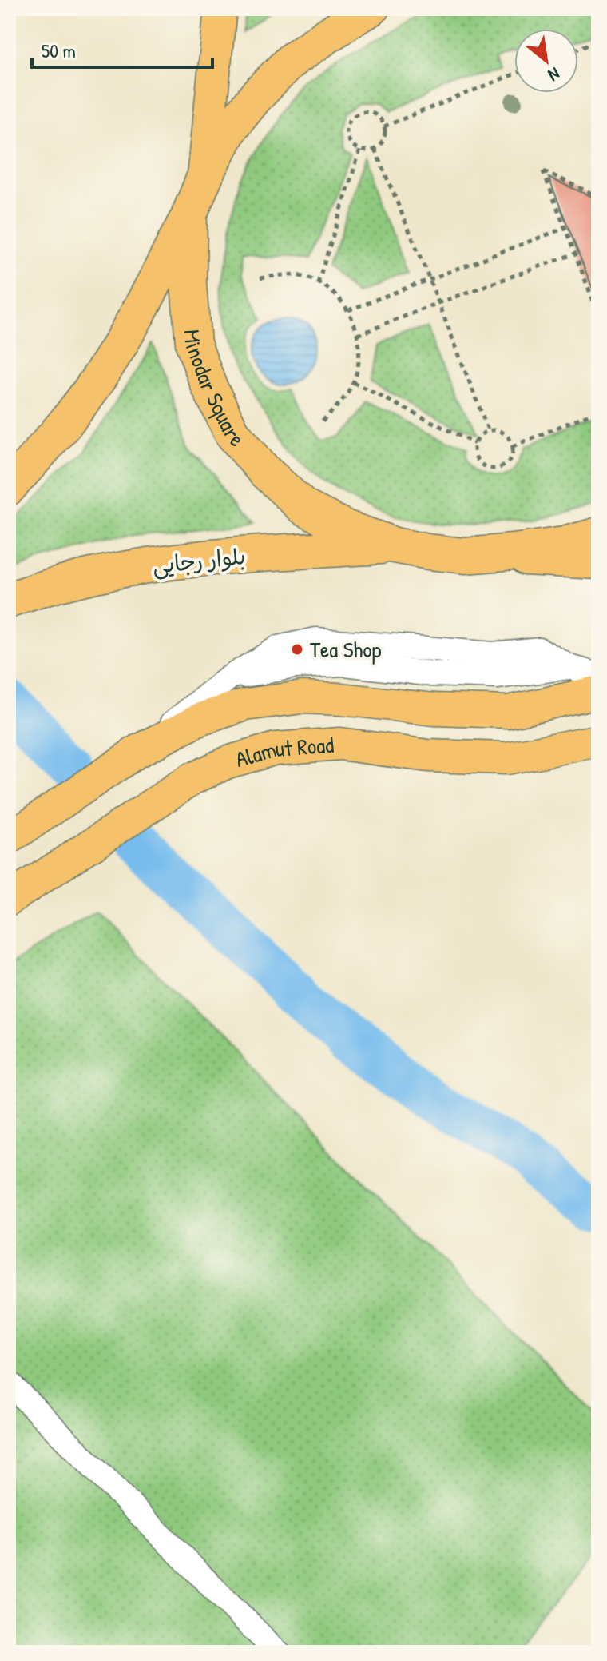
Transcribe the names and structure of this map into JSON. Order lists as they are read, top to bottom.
{
  "streets": {
    "highway": ["Minodar Square", "بلوار رجایی"],
    "main road": ["Alamut Road"]
  },
  "crossings": [
    ["Minodar Square", "بلوار رجایی"]
  ],
  "places": ["Tea Shop"],
  "scale_bar": "50 m",
  "north": "bottom right"
}
